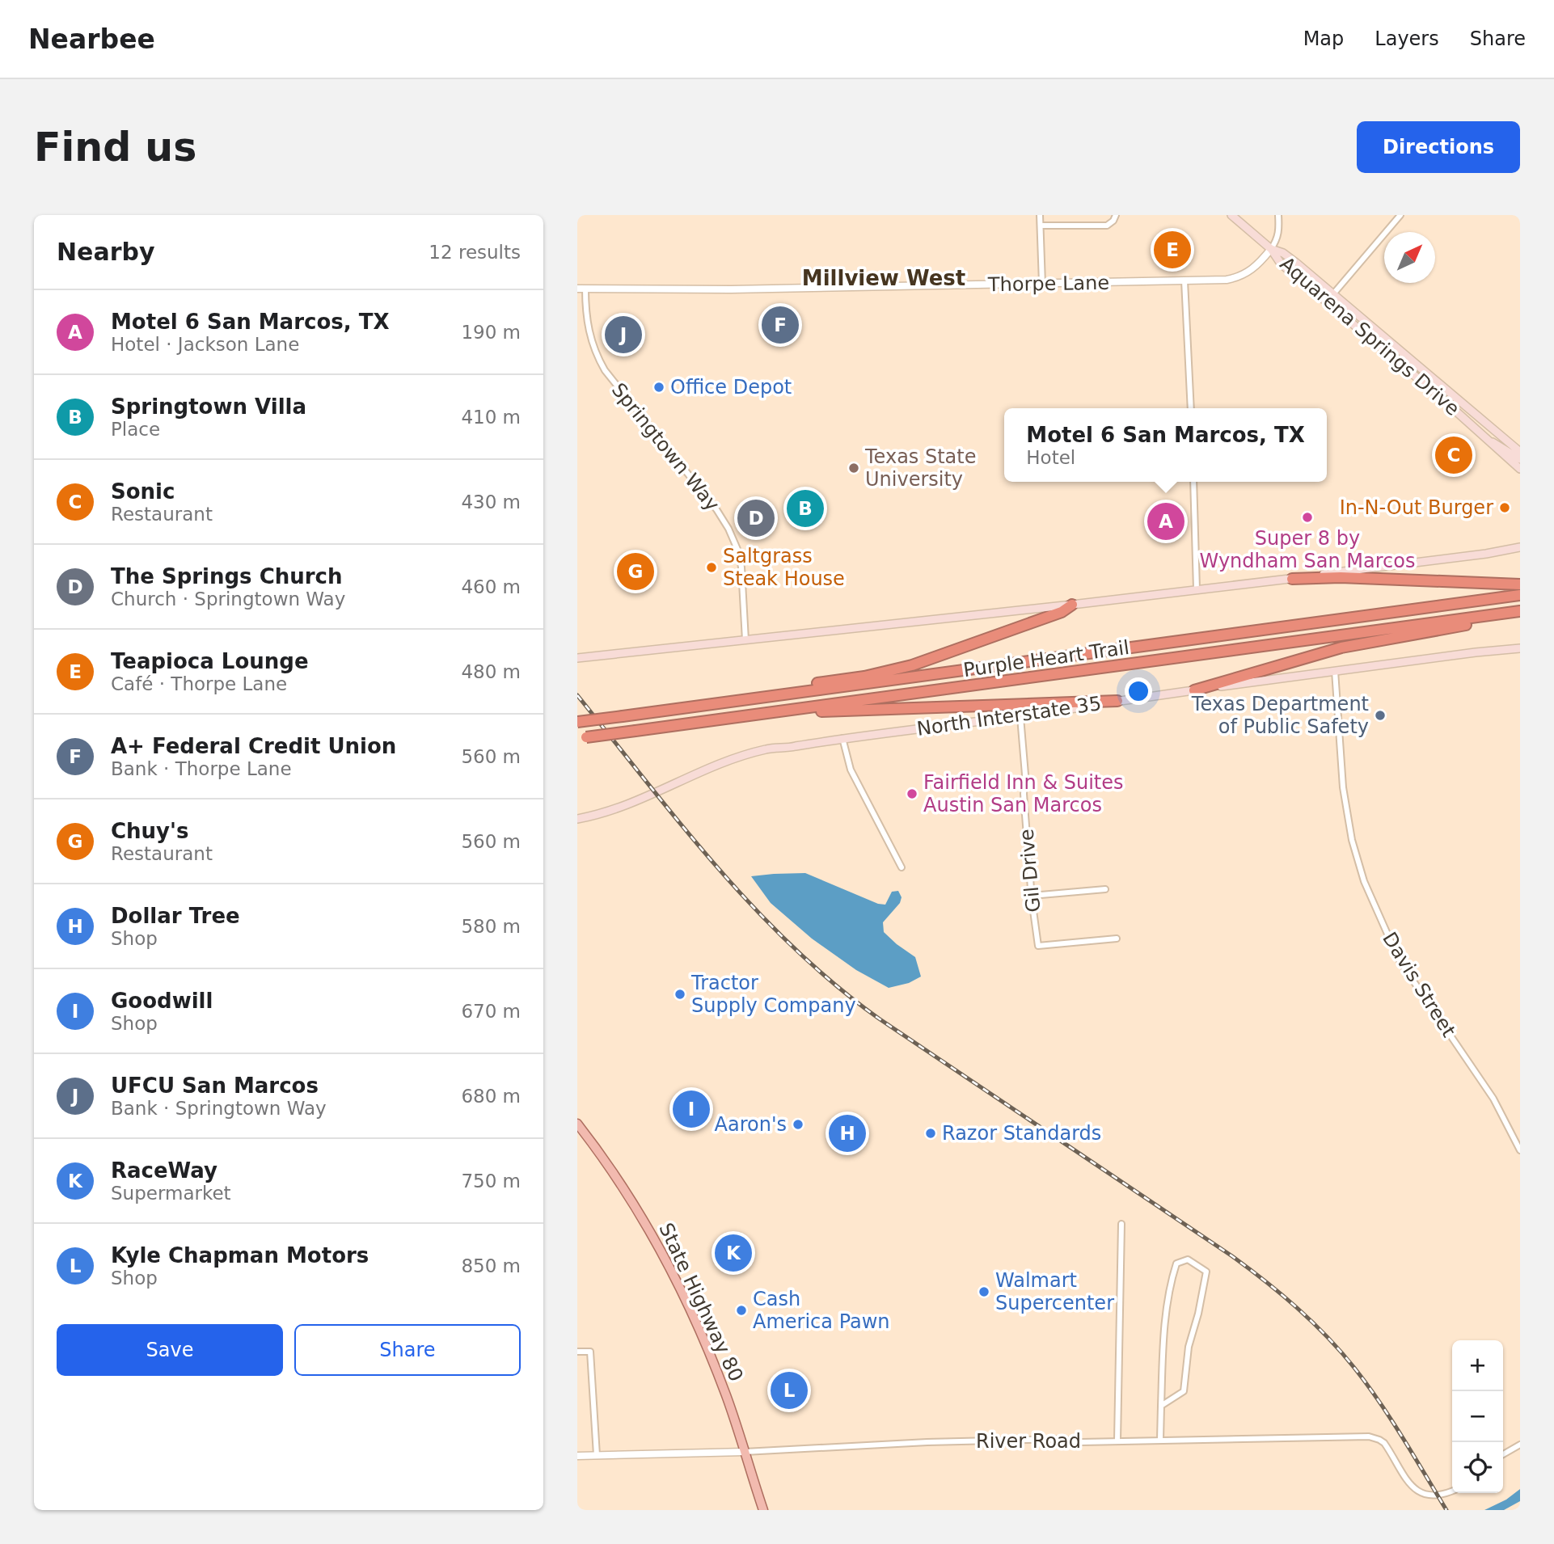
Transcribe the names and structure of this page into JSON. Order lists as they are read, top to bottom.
{
  "streets": {
    "highway": ["Purple Heart Trail"],
    "main road": ["Aquarena Springs Drive", "North Interstate 35", "State Highway 80"],
    "street": [
      "Thorpe Lane",
      "Springtown Way",
      "Gil Drive",
      "Davis Street",
      "River Road"
    ]
  },
  "crossings": [
    ["Thorpe Lane", "Aquarena Springs Drive"],
    ["Thorpe Lane", "Springtown Way"],
    ["North Interstate 35", "Gil Drive"],
    ["North Interstate 35", "Davis Street"],
    ["State Highway 80", "River Road"]
  ],
  "districts": ["Millview West"],
  "places": [
    "Office Depot",
    "Texas State University",
    "In-N-Out Burger",
    "Super 8 by Wyndham San Marcos",
    "Saltgrass Steak House",
    "Texas Department of Public Safety",
    "Fairfield Inn & Suites Austin San Marcos",
    "Tractor Supply Company",
    "Aaron's",
    "Razor Standards",
    "Walmart Supercenter",
    "Cash America Pawn"
  ],
  "north": "top right",
  "page": {
    "header": "Nearbee",
    "nav": ["Map", "Layers", "Share"],
    "buttons": [
      "Directions",
      ["Save", "Share"]
    ],
    "title": "Find us",
    "heading": ["Nearby", "12 results"],
    "pins": [
      "E",
      "F",
      "J",
      "C",
      "B",
      "D",
      "A",
      "G",
      "I",
      "H",
      "K",
      "L"
    ],
    "list": [
      {
        "mark": "A",
        "name": "Motel 6 San Marcos, TX",
        "note": "Hotel · Jackson Lane",
        "value": "190 m"
      },
      {
        "mark": "B",
        "name": "Springtown Villa",
        "note": "Place",
        "value": "410 m"
      },
      {
        "mark": "C",
        "name": "Sonic",
        "note": "Restaurant",
        "value": "430 m"
      },
      {
        "mark": "D",
        "name": "The Springs Church",
        "note": "Church · Springtown Way",
        "value": "460 m"
      },
      {
        "mark": "E",
        "name": "Teapioca Lounge",
        "note": "Café · Thorpe Lane",
        "value": "480 m"
      },
      {
        "mark": "F",
        "name": "A+ Federal Credit Union",
        "note": "Bank · Thorpe Lane",
        "value": "560 m"
      },
      {
        "mark": "G",
        "name": "Chuy's",
        "note": "Restaurant",
        "value": "560 m"
      },
      {
        "mark": "H",
        "name": "Dollar Tree",
        "note": "Shop",
        "value": "580 m"
      },
      {
        "mark": "I",
        "name": "Goodwill",
        "note": "Shop",
        "value": "670 m"
      },
      {
        "mark": "J",
        "name": "UFCU San Marcos",
        "note": "Bank · Springtown Way",
        "value": "680 m"
      },
      {
        "mark": "K",
        "name": "RaceWay",
        "note": "Supermarket",
        "value": "750 m"
      },
      {
        "mark": "L",
        "name": "Kyle Chapman Motors",
        "note": "Shop",
        "value": "850 m"
      }
    ],
    "popup": ["Motel 6 San Marcos, TX", "Hotel"],
    "map_buttons": ["+", "−"]
  }
}
